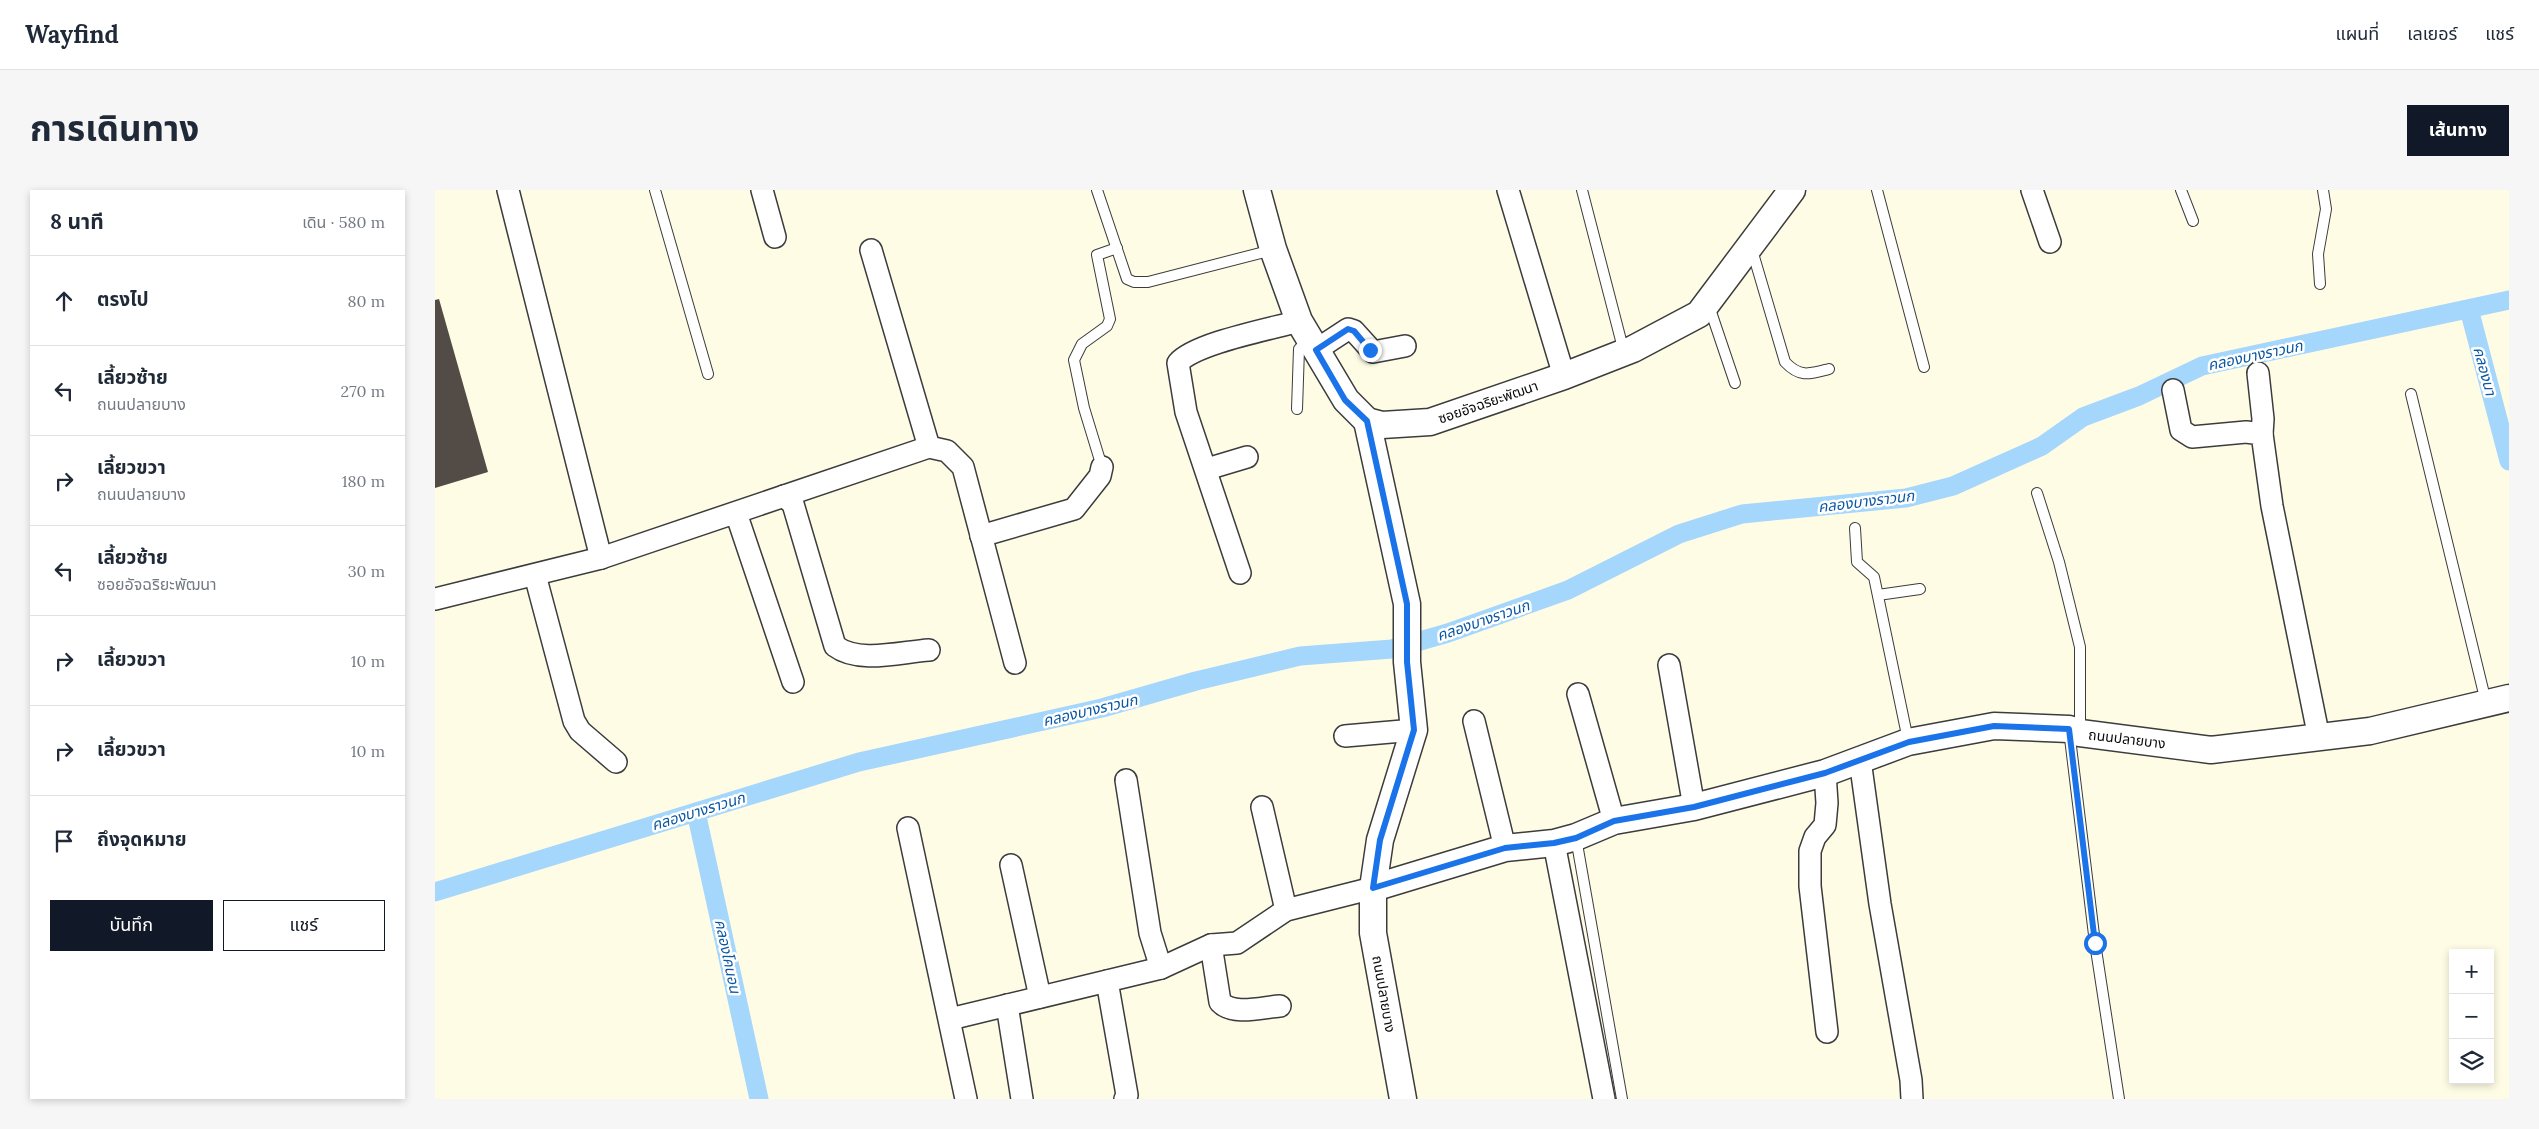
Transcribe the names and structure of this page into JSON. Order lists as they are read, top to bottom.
{
  "streets": {
    "street": ["ซอยอัจฉริยะพัฒนา", "ถนนปลายบาง"]
  },
  "crossings": [
    ["ซอยอัจฉริยะพัฒนา", "ถนนปลายบาง"]
  ],
  "water": ["คลองบางราวนก", "คลองนา", "คลองโคนอน"],
  "page": {
    "header": "Wayfind",
    "nav": ["แผนที่", "เลเยอร์", "แชร์"],
    "title": "การเดินทาง",
    "buttons": [
      "เส้นทาง",
      ["บันทึก", "แชร์"]
    ],
    "heading": ["8 นาที", "เดิน · 580 m"],
    "list": [
      ["ตรงไป", "80 m"],
      ["เลี้ยวซ้าย", "ถนนปลายบาง", "270 m"],
      ["เลี้ยวขวา", "ถนนปลายบาง", "180 m"],
      ["เลี้ยวซ้าย", "ซอยอัจฉริยะพัฒนา", "30 m"],
      ["เลี้ยวขวา", "10 m"],
      ["เลี้ยวขวา", "10 m"],
      "ถึงจุดหมาย"
    ],
    "map_buttons": ["+", "−"]
  }
}
